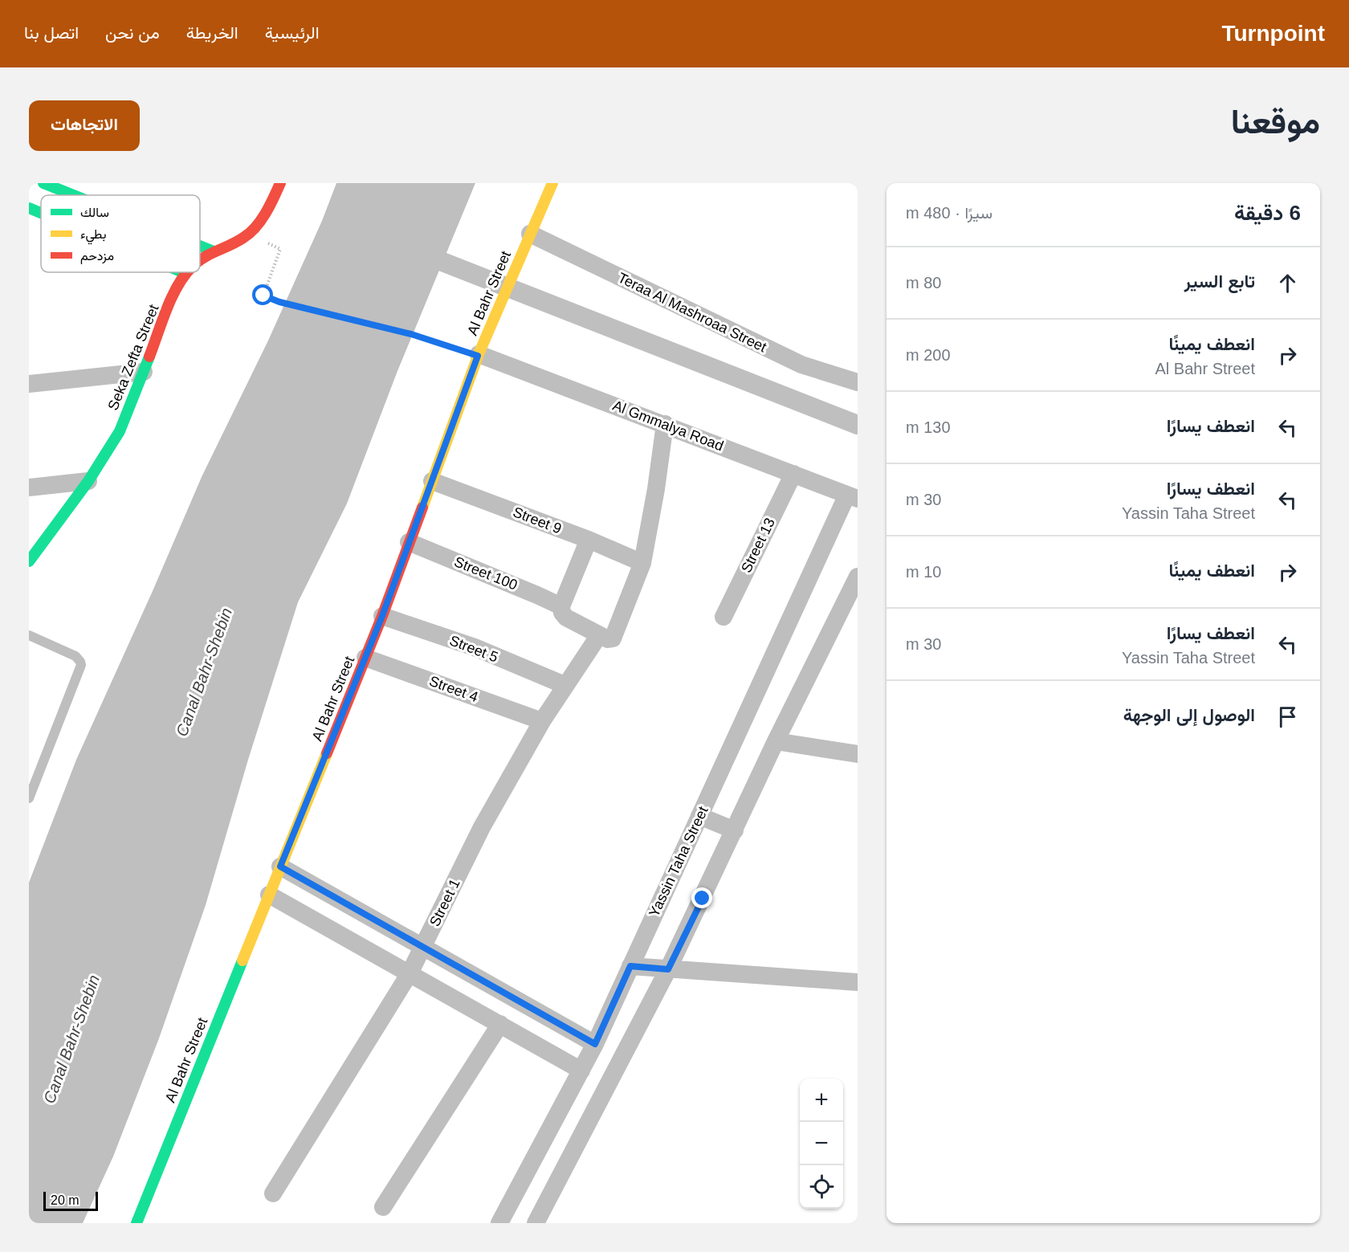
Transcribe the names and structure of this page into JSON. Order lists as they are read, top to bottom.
{
  "streets": {
    "street": [
      "Al Bahr Street",
      "Teraa Al Mashroaa Street",
      "Seka Zefta Street",
      "Al Gmmalya Road",
      "Street 9",
      "Street 13",
      "Street 100",
      "Street 5",
      "Street 4",
      "Yassin Taha Street",
      "Street 1"
    ]
  },
  "crossings": [
    ["Al Bahr Street", "Teraa Al Mashroaa Street"],
    ["Al Bahr Street", "Al Gmmalya Road"],
    ["Al Bahr Street", "Street 9"],
    ["Al Bahr Street", "Street 100"],
    ["Al Bahr Street", "Street 5"],
    ["Al Bahr Street", "Street 4"],
    ["Al Gmmalya Road", "Street 13"],
    ["Al Gmmalya Road", "Yassin Taha Street"],
    ["Street 5", "Street 1"],
    ["Street 4", "Street 1"]
  ],
  "water": ["Canal Bahr-Shebin"],
  "legend": ["سالك", "بطيء", "مزدحم"],
  "scale_bar": "20 m",
  "page": {
    "header": "Turnpoint",
    "nav": [
      "الرئيسية",
      "الخريطة",
      "من نحن",
      "اتصل بنا"
    ],
    "title": "موقعنا",
    "buttons": "الاتجاهات",
    "heading": ["6 دقيقة", "سيرًا · 480 m"],
    "list": [
      ["تابع السير", "80 m"],
      ["انعطف يمينًا", "Al Bahr Street", "200 m"],
      ["انعطف يسارًا", "130 m"],
      ["انعطف يسارًا", "Yassin Taha Street", "30 m"],
      ["انعطف يمينًا", "10 m"],
      ["انعطف يسارًا", "Yassin Taha Street", "30 m"],
      "الوصول إلى الوجهة"
    ],
    "map_buttons": ["+", "−"],
    "scale": "20 m"
  }
}
